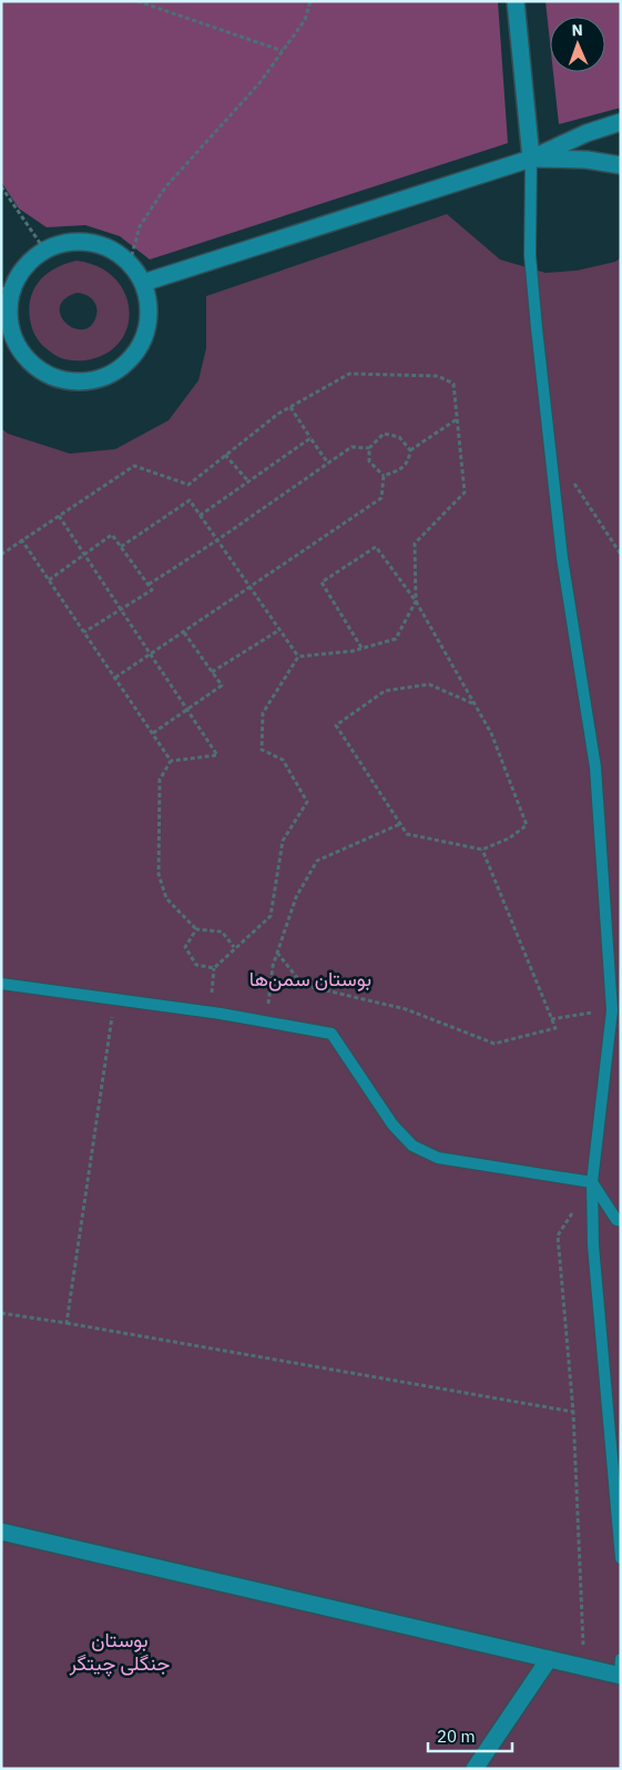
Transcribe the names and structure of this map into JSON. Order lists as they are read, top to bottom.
{
  "parks": ["بوستان سمن‌ها", "بوستان جنگلی چیتگر"],
  "scale_bar": "20 m",
  "north": "top"
}
